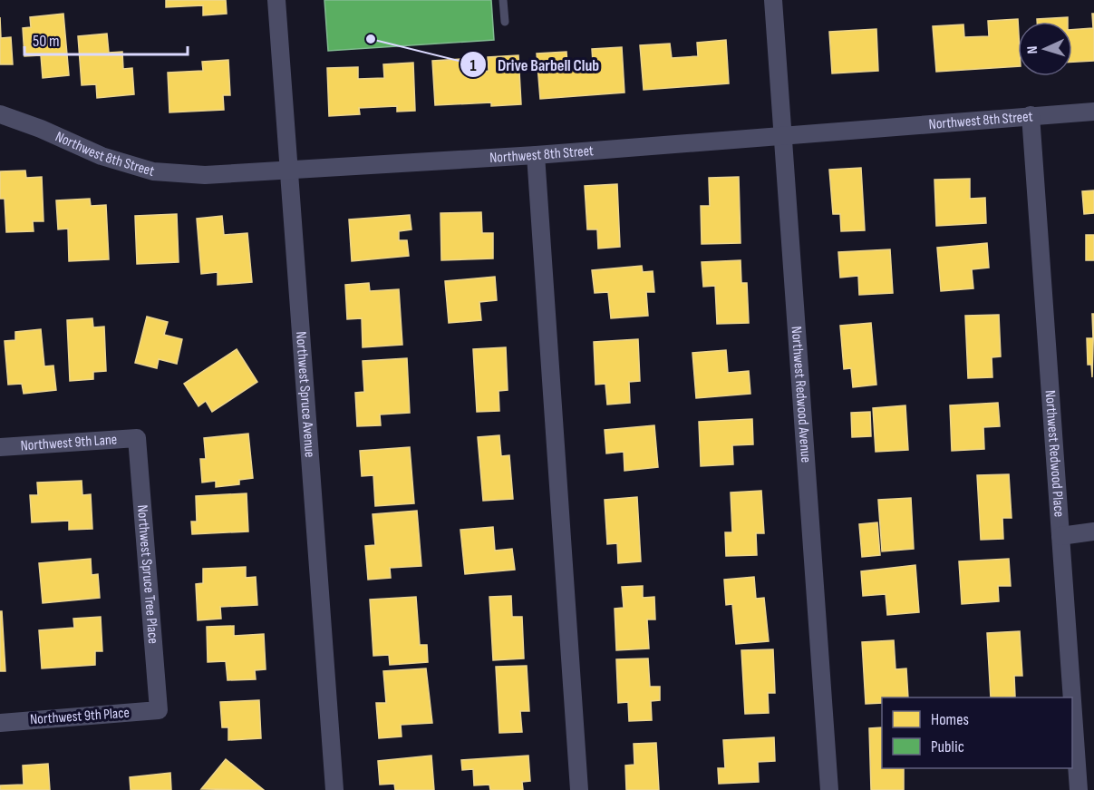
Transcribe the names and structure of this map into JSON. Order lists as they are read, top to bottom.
{
  "streets": {
    "street": [
      "Northwest 8th Street",
      "Northwest Spruce Avenue",
      "Northwest Redwood Avenue",
      "Northwest 9th Lane",
      "Northwest Redwood Place",
      "Northwest Spruce Tree Place",
      "Northwest 9th Place"
    ]
  },
  "crossings": [
    ["Northwest 8th Street", "Northwest Spruce Avenue"],
    ["Northwest 8th Street", "Northwest Redwood Avenue"],
    ["Northwest 8th Street", "Northwest Redwood Place"],
    ["Northwest 9th Lane", "Northwest Spruce Tree Place"],
    ["Northwest Spruce Tree Place", "Northwest 9th Place"]
  ],
  "places": ["Drive Barbell Club"],
  "legend": ["Homes", "Public"],
  "scale_bar": "50 m",
  "north": "left"
}
